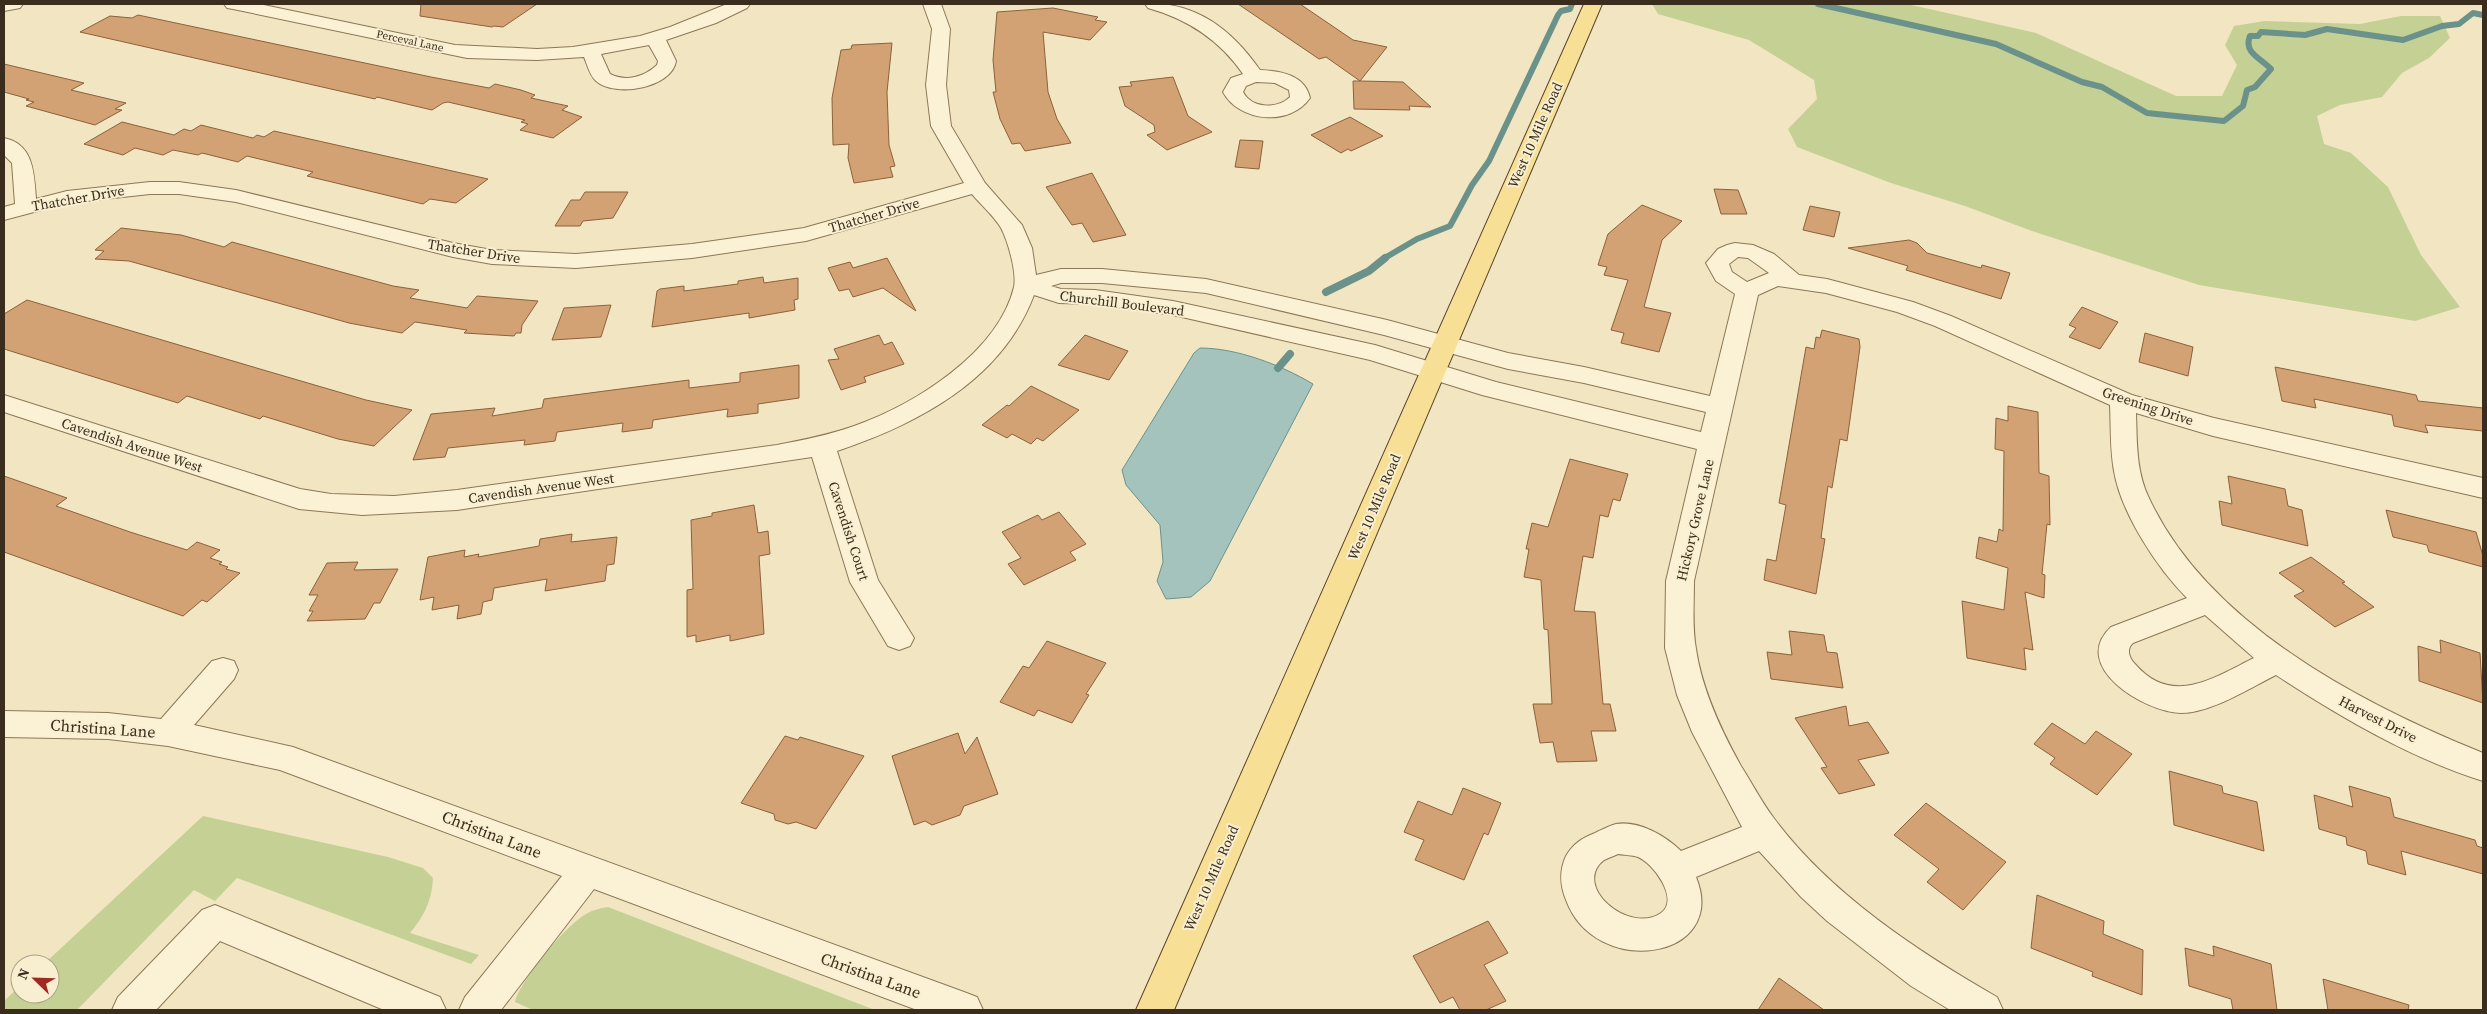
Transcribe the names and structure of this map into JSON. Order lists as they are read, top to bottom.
{
  "streets": {
    "main road": ["West 10 Mile Road"],
    "street": [
      "Perceval Lane",
      "Thatcher Drive",
      "Churchill Boulevard",
      "Greening Drive",
      "Cavendish Avenue West",
      "Hickory Grove Lane",
      "Cavendish Court",
      "Harvest Drive",
      "Christina Lane"
    ]
  },
  "crossings": [
    ["West 10 Mile Road", "Churchill Boulevard"],
    ["Churchill Boulevard", "Cavendish Avenue West"],
    ["Churchill Boulevard", "Hickory Grove Lane"],
    ["Greening Drive", "Hickory Grove Lane"],
    ["Greening Drive", "Harvest Drive"],
    ["Cavendish Avenue West", "Cavendish Court"]
  ],
  "north": "top left"
}
